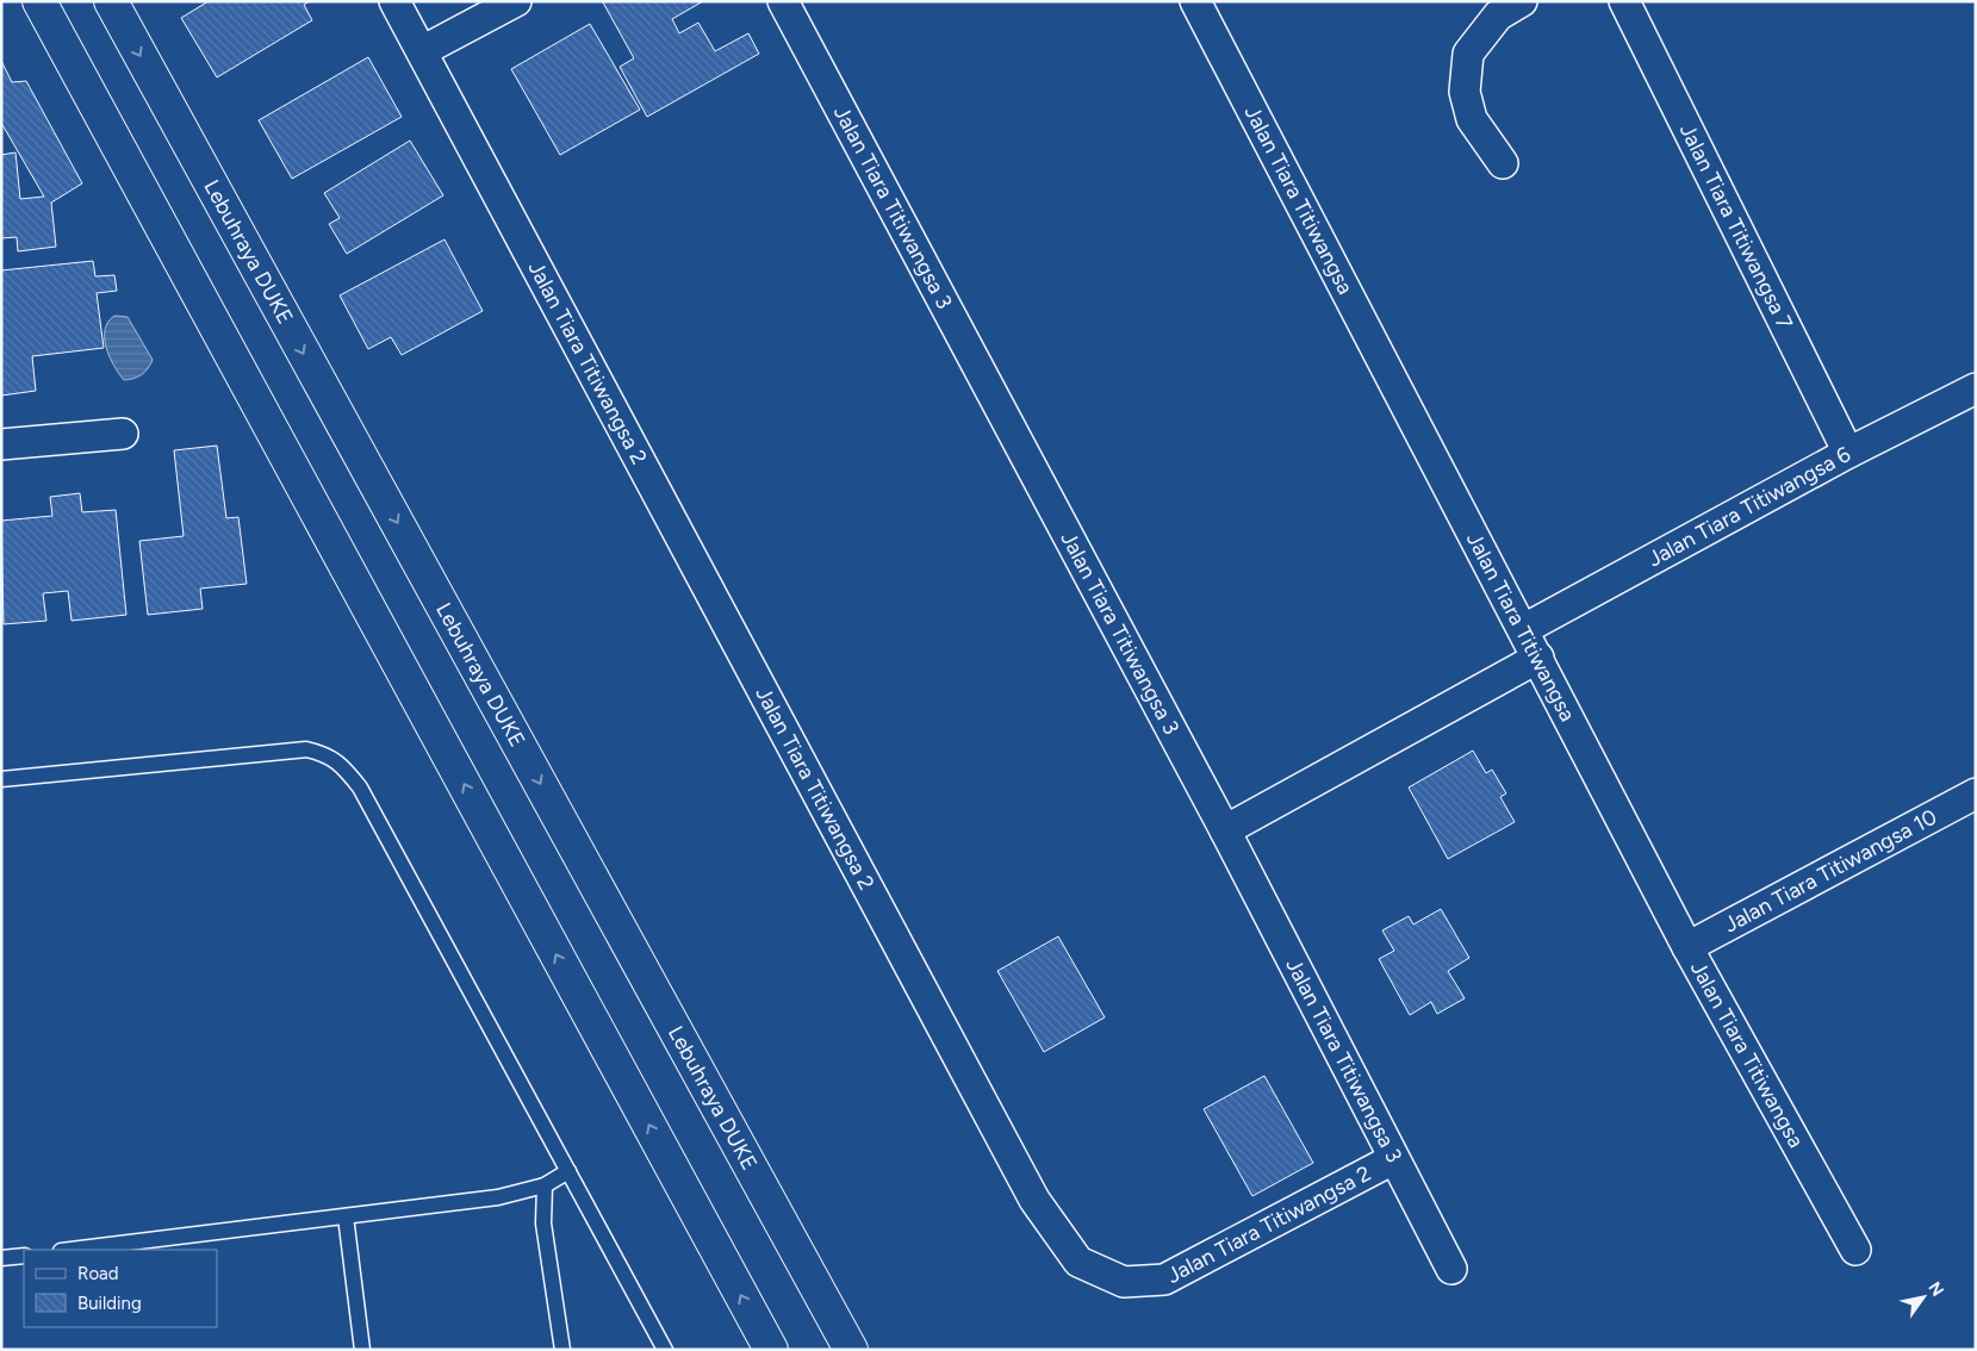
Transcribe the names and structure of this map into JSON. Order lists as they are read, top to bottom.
{
  "streets": {
    "highway": ["Lebuhraya DUKE"],
    "street": [
      "Jalan Tiara Titiwangsa",
      "Jalan Tiara Titiwangsa 3",
      "Jalan Tiara Titiwangsa 7",
      "Jalan Tiara Titiwangsa 2",
      "Jalan Tiara Titiwangsa 6",
      "Jalan Tiara Titiwangsa 10"
    ]
  },
  "crossings": [
    ["Jalan Tiara Titiwangsa", "Jalan Tiara Titiwangsa 6"],
    ["Jalan Tiara Titiwangsa", "Jalan Tiara Titiwangsa 10"],
    ["Jalan Tiara Titiwangsa 3", "Jalan Tiara Titiwangsa 2"],
    ["Jalan Tiara Titiwangsa 7", "Jalan Tiara Titiwangsa 6"]
  ],
  "legend": ["Road", "Building"],
  "north": "top right"
}
